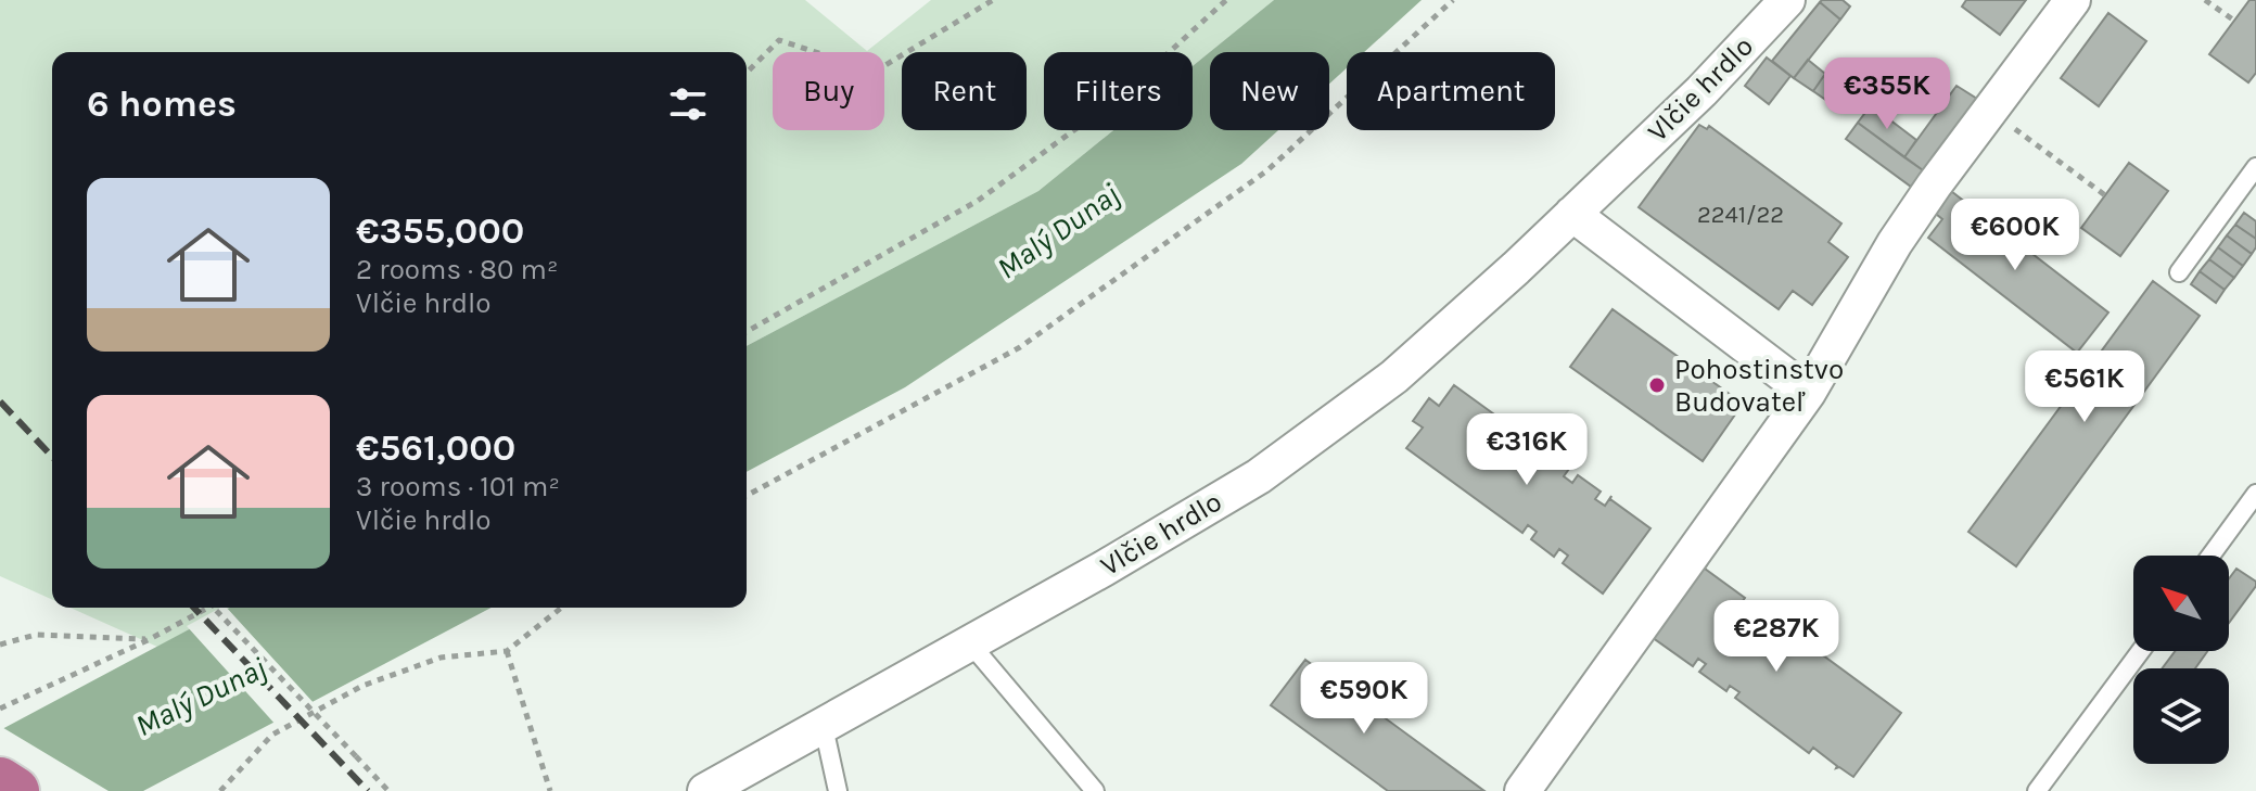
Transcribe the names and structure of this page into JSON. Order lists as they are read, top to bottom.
{
  "streets": {
    "street": ["Vlčie hrdlo"]
  },
  "water": ["Malý Dunaj"],
  "places": ["Pohostinstvo Budovateľ"],
  "house_numbers": ["2241/22"],
  "north": "top left",
  "page": {
    "chip": [
      "Buy",
      "Rent",
      "Filters",
      "New",
      "Apartment"
    ],
    "heading": "6 homes",
    "price": [
      "€355K",
      "€600K",
      "€561K",
      "€316K",
      "€287K",
      "€590K"
    ],
    "list": [
      {
        "name": "€355,000",
        "note": "2 rooms · 80 m² · Vlčie hrdlo"
      },
      {
        "name": "€561,000",
        "note": "3 rooms · 101 m² · Vlčie hrdlo"
      }
    ]
  }
}
